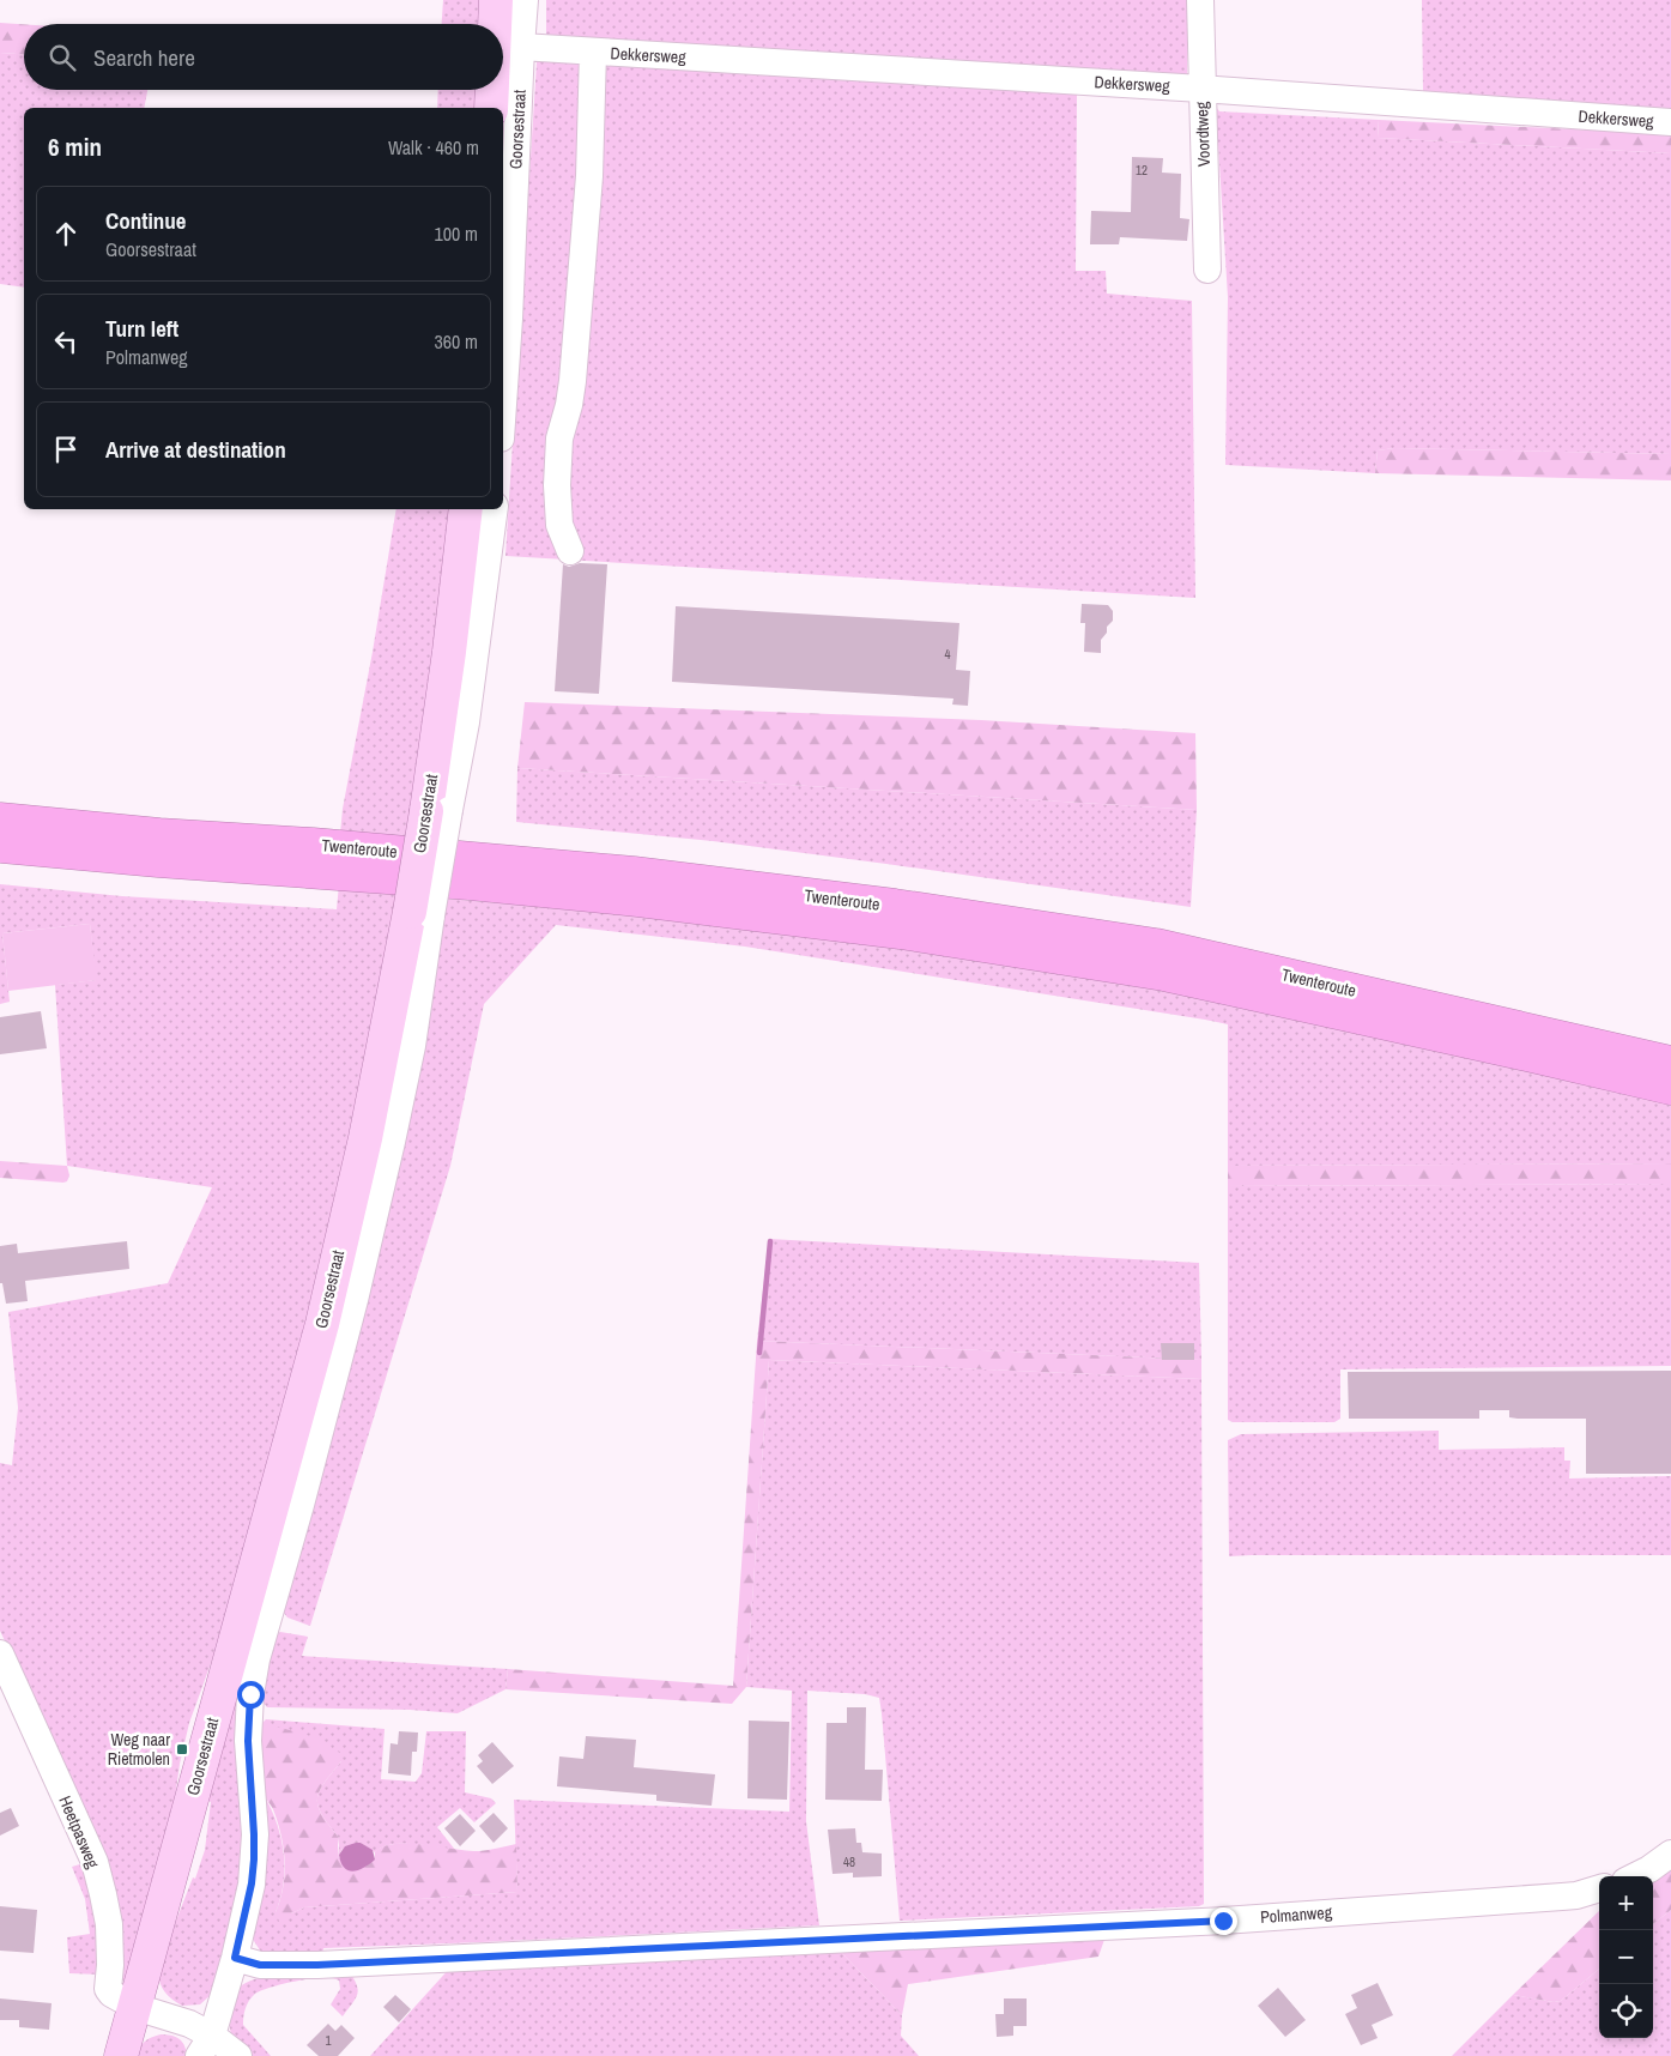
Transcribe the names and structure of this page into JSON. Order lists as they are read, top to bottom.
{
  "streets": {
    "highway": ["Twenteroute"],
    "main road": ["Goorsestraat"],
    "street": [
      "Dekkersweg",
      "Voordtweg",
      "Heetpasweg",
      "Polmanweg"
    ]
  },
  "crossings": [
    ["Dekkersweg", "Goorsestraat"],
    ["Dekkersweg", "Voordtweg"],
    ["Goorsestraat", "Heetpasweg"],
    ["Goorsestraat", "Polmanweg"]
  ],
  "places": {
    "transit": ["Weg naar Rietmolen"]
  },
  "house_numbers": [
    "12",
    "4",
    "48",
    "1"
  ],
  "page": {
    "search": "Search here",
    "heading": ["6 min", "Walk · 460 m"],
    "list": [
      ["Continue", "Goorsestraat", "100 m"],
      ["Turn left", "Polmanweg", "360 m"],
      "Arrive at destination"
    ],
    "map_buttons": ["+", "−"]
  }
}
